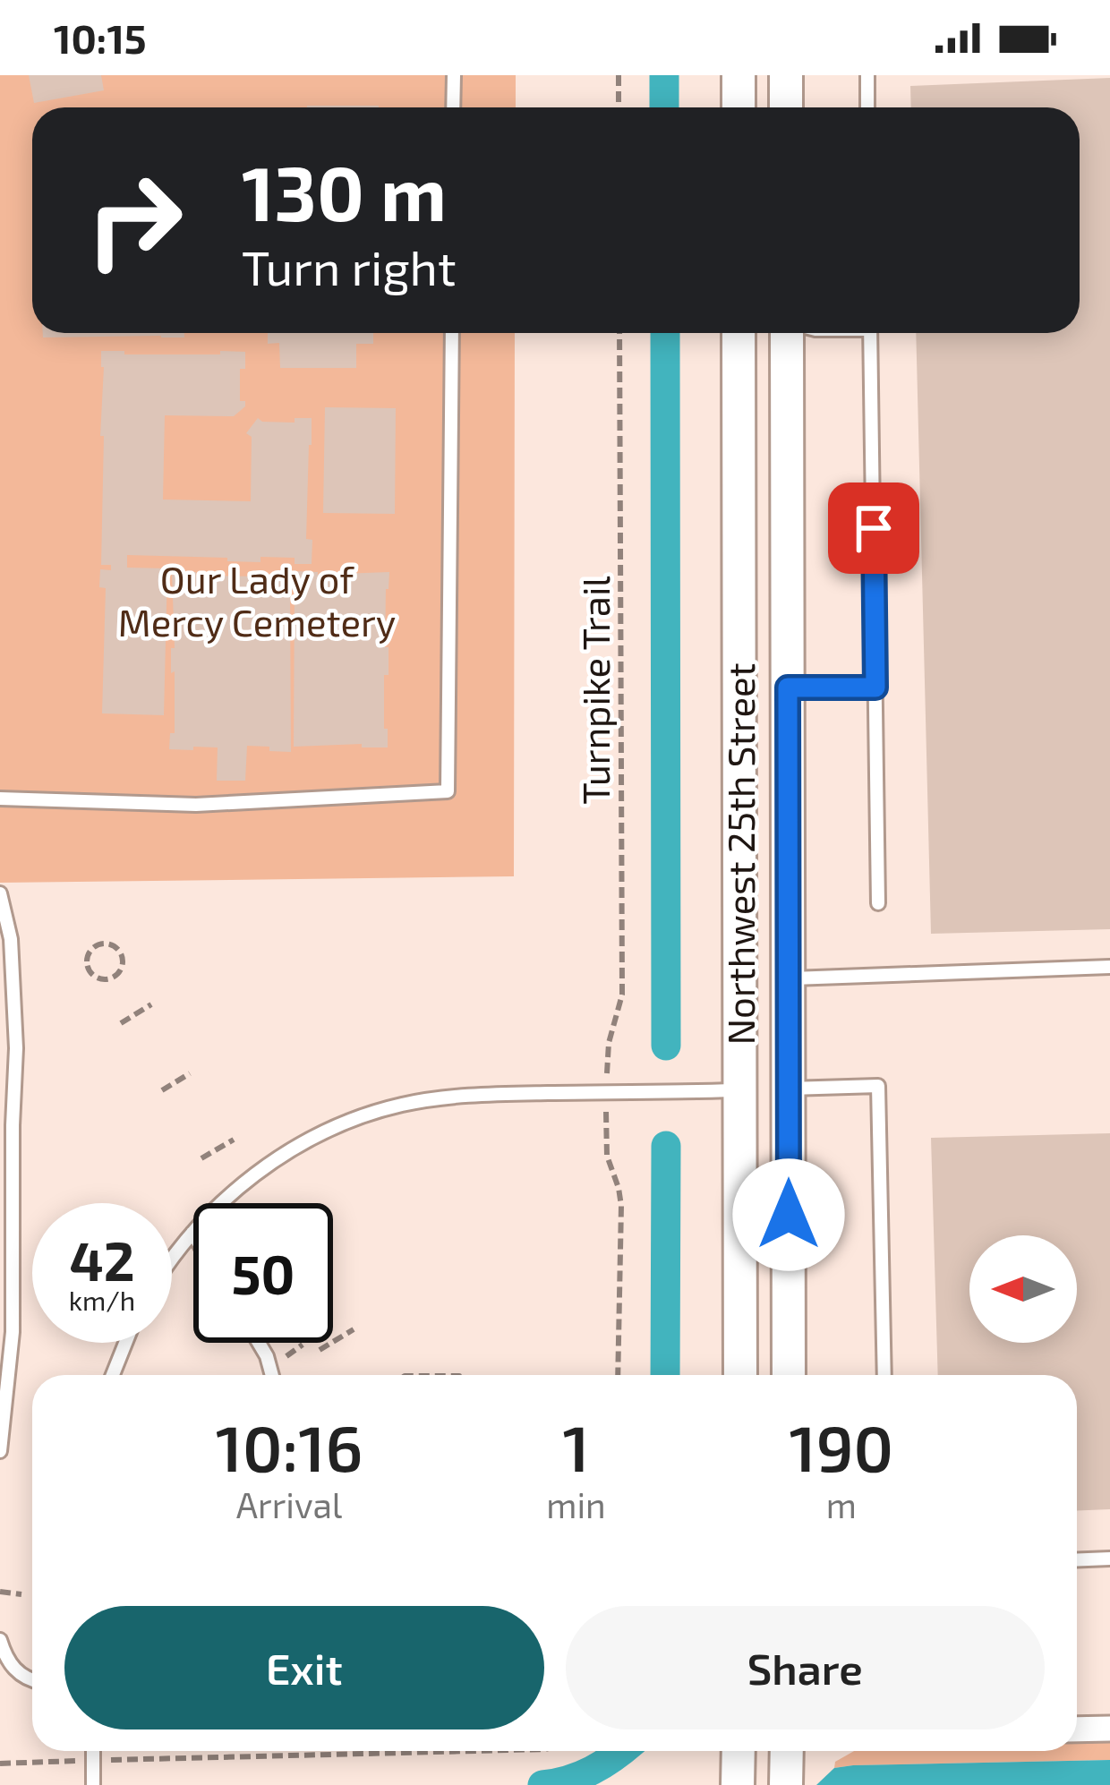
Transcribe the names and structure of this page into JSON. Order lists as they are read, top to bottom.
{
  "streets": {
    "main road": ["Northwest 25th Street"],
    "path": ["Turnpike Trail"]
  },
  "parks": ["Our Lady of Mercy Cemetery"],
  "north": "left",
  "page": {
    "status": "10:15",
    "turn": ["130 m", "Turn right"],
    "speed": "42 km/h",
    "limit": "50",
    "eta": [
      "10:16",
      "Arrival",
      "1",
      "min",
      "190",
      "m"
    ],
    "buttons": ["Exit", "Share"]
  }
}
